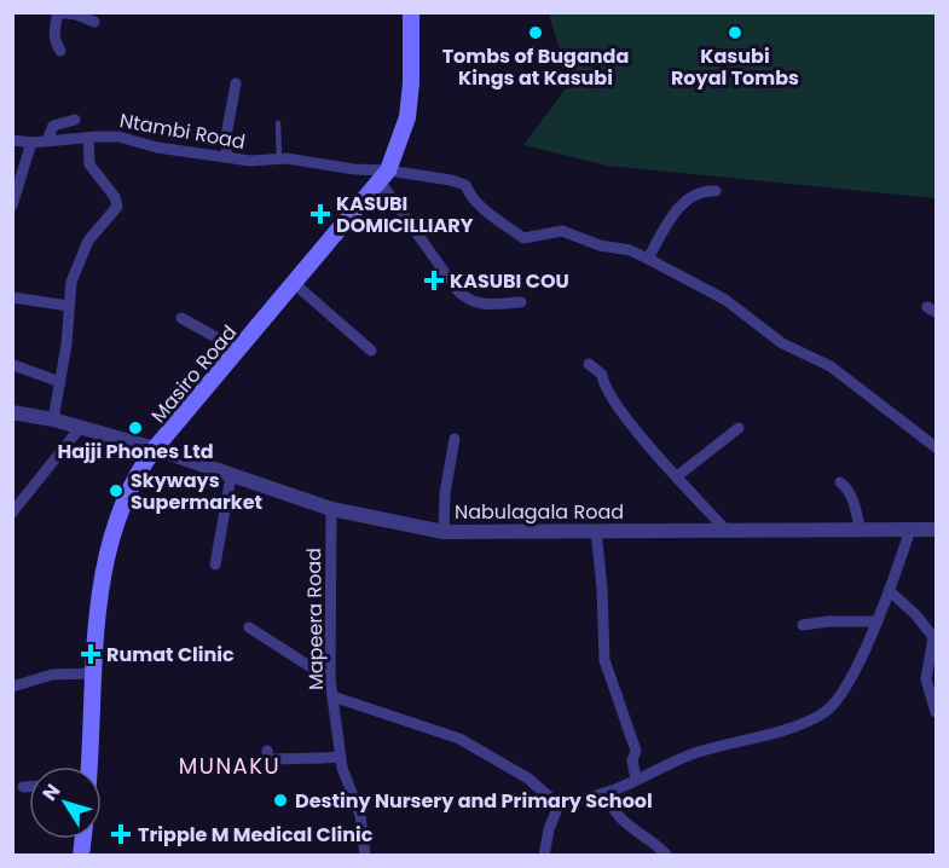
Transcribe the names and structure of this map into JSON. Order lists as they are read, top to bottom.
{
  "streets": {
    "main road": ["Masiro Road"],
    "street": ["Ntambi Road", "Nabulagala Road", "Mapeera Road"]
  },
  "crossings": [
    ["Ntambi Road", "Masiro Road"],
    ["Masiro Road", "Nabulagala Road"],
    ["Nabulagala Road", "Mapeera Road"]
  ],
  "districts": ["MUNAKU"],
  "places": {
    "other": [
      "Tombs of Buganda Kings at Kasubi",
      "Kasubi Royal Tombs",
      "Hajji Phones Ltd",
      "Skyways Supermarket",
      "Destiny Nursery and Primary School"
    ],
    "health": [
      "KASUBI DOMICILLIARY",
      "KASUBI COU",
      "Rumat Clinic",
      "Tripple M Medical Clinic"
    ]
  },
  "north": "top left"
}
